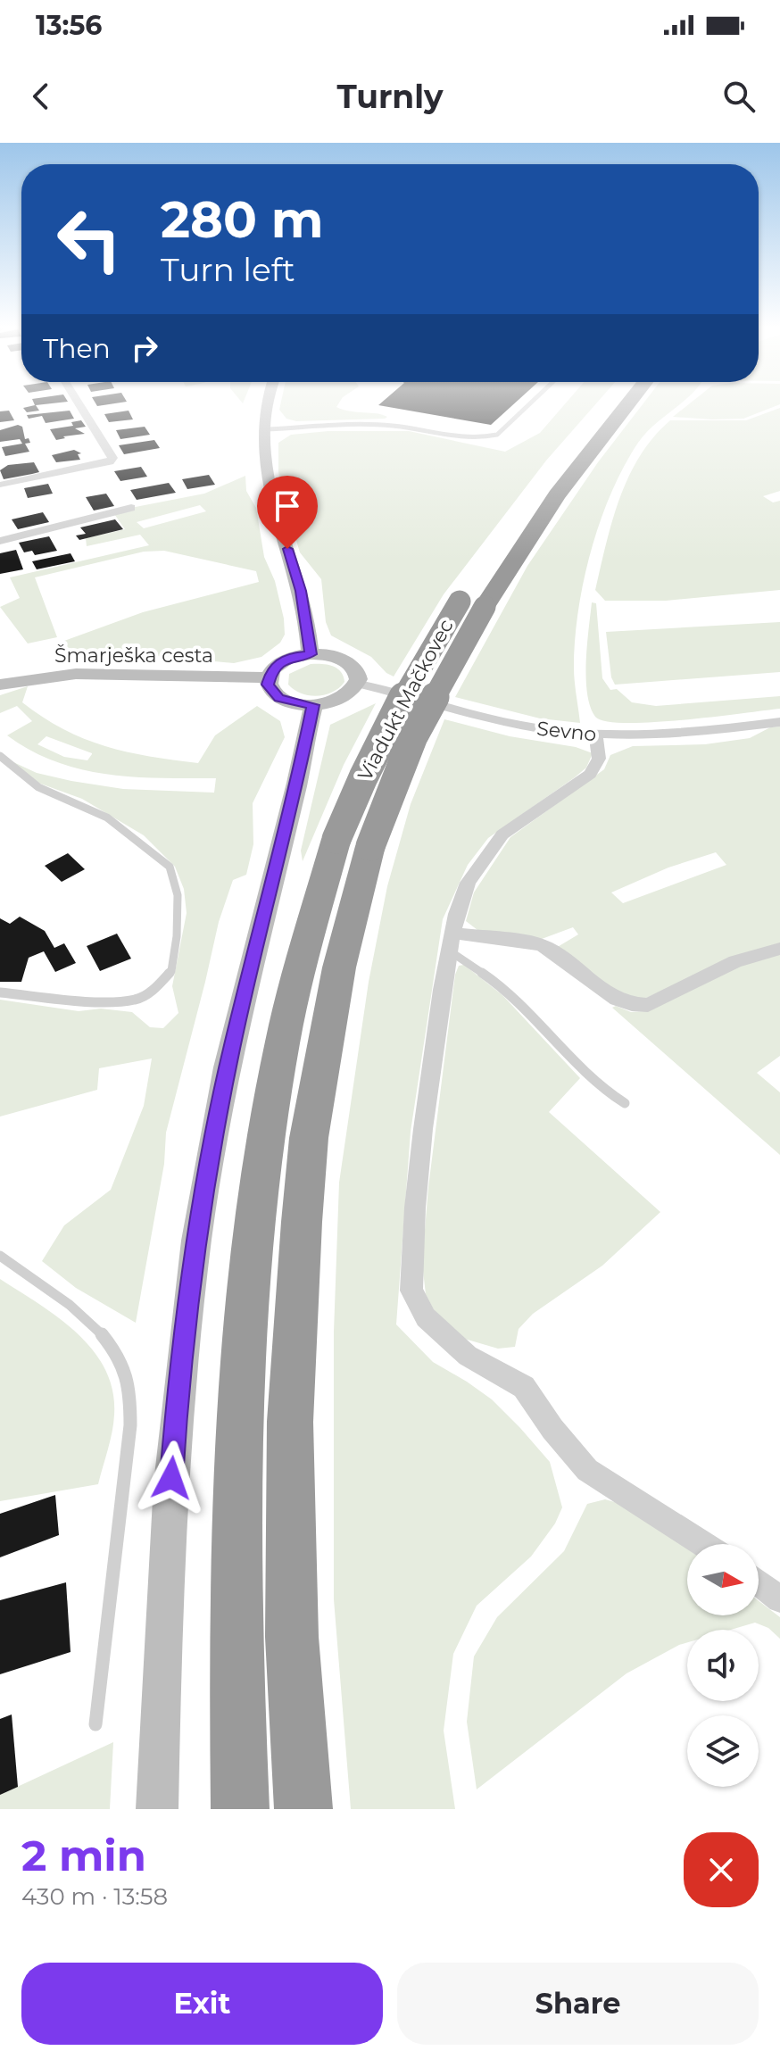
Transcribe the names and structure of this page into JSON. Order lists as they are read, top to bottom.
{
  "streets": {
    "highway": ["Viadukt Mačkovec"],
    "main road": ["Šmarješka cesta"],
    "street": ["Sevno"]
  },
  "crossings": [
    ["Šmarješka cesta", "Sevno"]
  ],
  "north": "right",
  "page": {
    "status": "13:56",
    "header": "Turnly",
    "turn": ["280 m", "Turn left"],
    "then": "Then",
    "heading": ["2 min", "430 m · 13:58"],
    "buttons": ["Exit", "Share"]
  }
}
